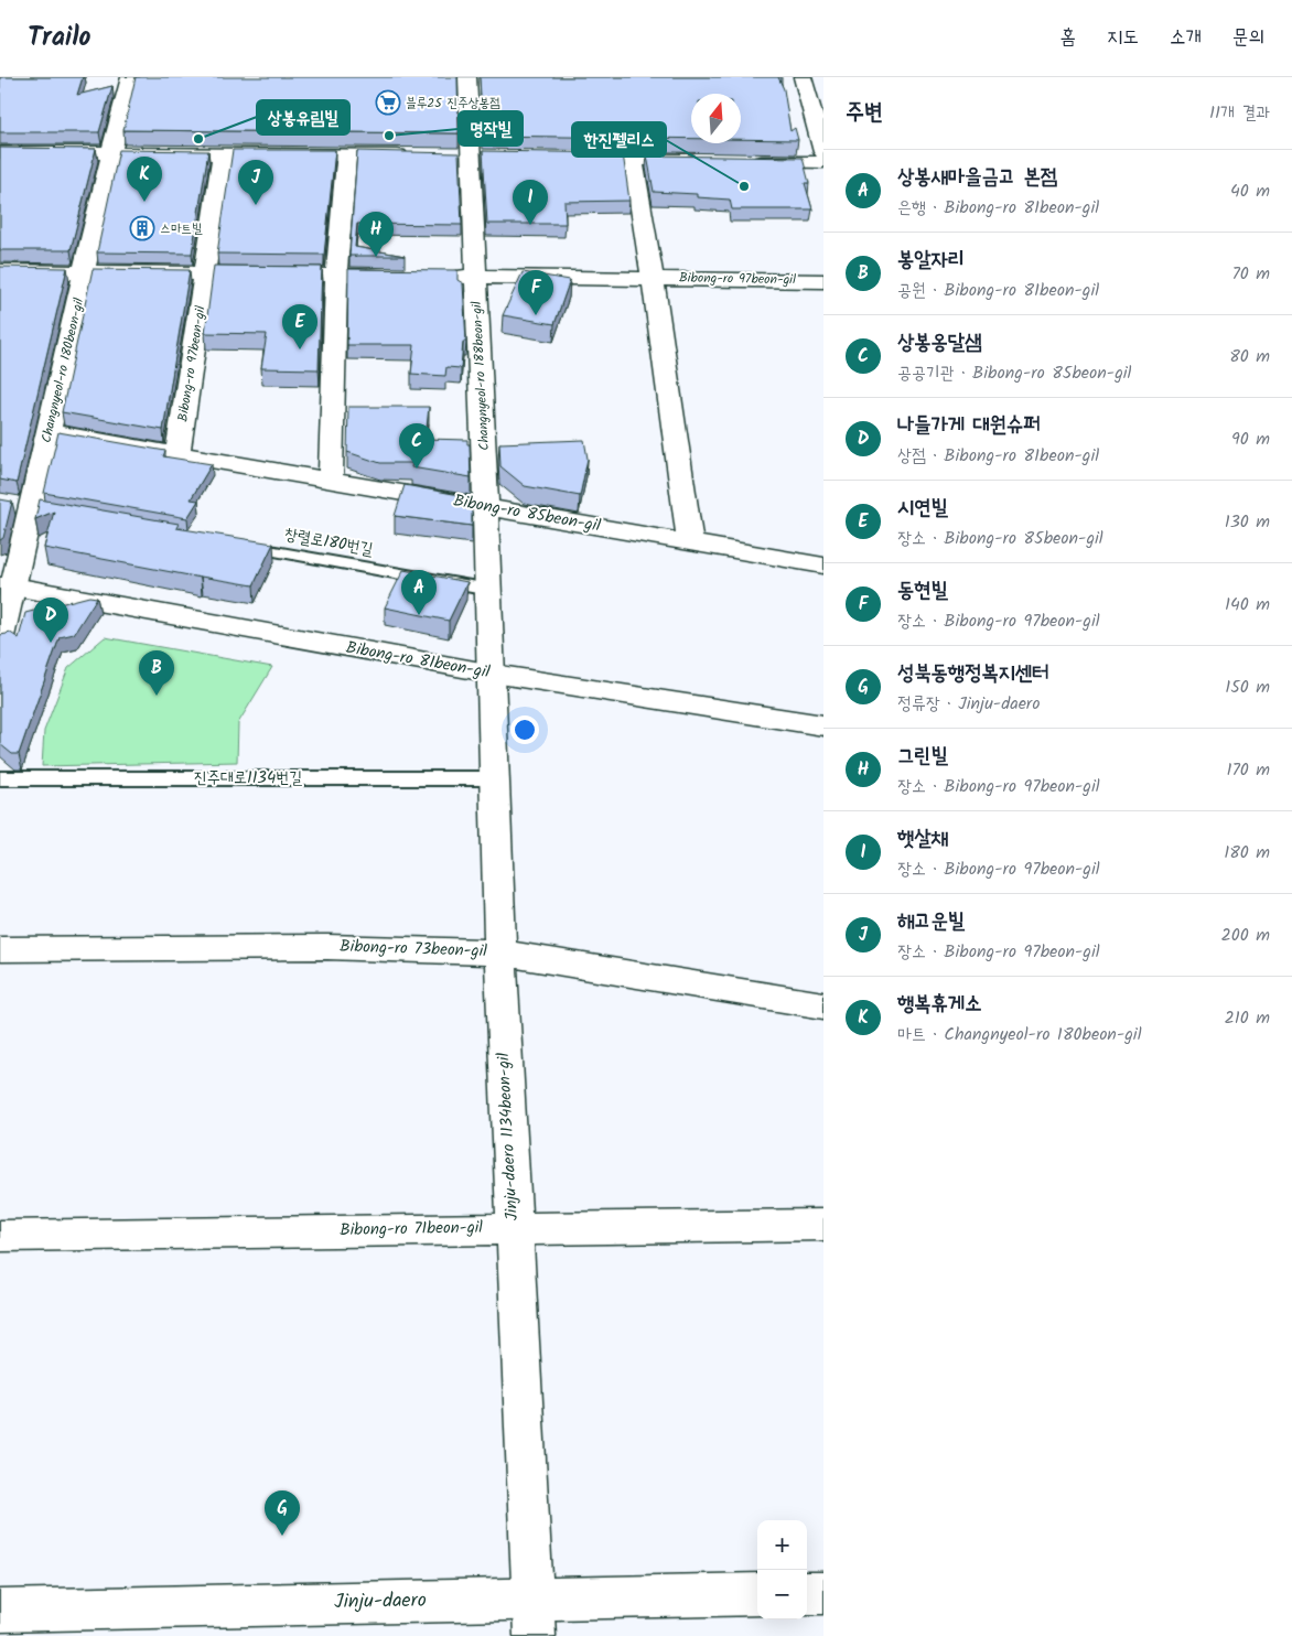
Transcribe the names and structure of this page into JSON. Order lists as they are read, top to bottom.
{
  "streets": {
    "street": [
      "Bibong-ro 97beon-gil",
      "Changnyeol-ro 180beon-gil",
      "Changnyeol-ro 188beon-gil",
      "Bibong-ro 85beon-gil",
      "Bibong-ro 81beon-gil",
      "Bibong-ro 73beon-gil",
      "Jinju-daero 1134beon-gil",
      "Bibong-ro 71beon-gil",
      "Jinju-daero"
    ],
    "lane": ["창렬로180번길", "진주대로1134번길"]
  },
  "crossings": [
    ["Bibong-ro 97beon-gil", "Changnyeol-ro 188beon-gil"],
    ["Bibong-ro 97beon-gil", "Bibong-ro 85beon-gil"],
    ["Changnyeol-ro 180beon-gil", "Bibong-ro 85beon-gil"],
    ["Changnyeol-ro 180beon-gil", "Bibong-ro 81beon-gil"],
    ["Changnyeol-ro 188beon-gil", "Bibong-ro 85beon-gil"],
    ["Changnyeol-ro 188beon-gil", "창렬로180번길"],
    ["Changnyeol-ro 188beon-gil", "Bibong-ro 81beon-gil"],
    ["Changnyeol-ro 188beon-gil", "Jinju-daero 1134beon-gil"],
    ["Bibong-ro 81beon-gil", "Jinju-daero 1134beon-gil"],
    ["진주대로1134번길", "Jinju-daero 1134beon-gil"],
    ["Bibong-ro 73beon-gil", "Jinju-daero 1134beon-gil"],
    ["Jinju-daero 1134beon-gil", "Bibong-ro 71beon-gil"],
    ["Jinju-daero 1134beon-gil", "Jinju-daero"]
  ],
  "places": {
    "supermarket": ["블루25 진주상봉점"],
    "other": ["명작빌", "상봉유림빌", "한진펠리스"],
    "building": ["스마트빌"]
  },
  "north": "top",
  "page": {
    "header": "Trailo",
    "nav": [
      "홈",
      "지도",
      "소개",
      "문의"
    ],
    "heading": ["주변", "11개 결과"],
    "list": [
      {
        "mark": "A",
        "name": "상봉새마을금고 본점",
        "note": "은행 · Bibong-ro 81beon-gil",
        "value": "40 m"
      },
      {
        "mark": "B",
        "name": "봉알자리",
        "note": "공원 · Bibong-ro 81beon-gil",
        "value": "70 m"
      },
      {
        "mark": "C",
        "name": "상봉옹달샘",
        "note": "공공기관 · Bibong-ro 85beon-gil",
        "value": "80 m"
      },
      {
        "mark": "D",
        "name": "나들가게 대원슈퍼",
        "note": "상점 · Bibong-ro 81beon-gil",
        "value": "90 m"
      },
      {
        "mark": "E",
        "name": "시연빌",
        "note": "장소 · Bibong-ro 85beon-gil",
        "value": "130 m"
      },
      {
        "mark": "F",
        "name": "동현빌",
        "note": "장소 · Bibong-ro 97beon-gil",
        "value": "140 m"
      },
      {
        "mark": "G",
        "name": "성북동행정복지센터",
        "note": "정류장 · Jinju-daero",
        "value": "150 m"
      },
      {
        "mark": "H",
        "name": "그린빌",
        "note": "장소 · Bibong-ro 97beon-gil",
        "value": "170 m"
      },
      {
        "mark": "I",
        "name": "햇살채",
        "note": "장소 · Bibong-ro 97beon-gil",
        "value": "180 m"
      },
      {
        "mark": "J",
        "name": "해고운빌",
        "note": "장소 · Bibong-ro 97beon-gil",
        "value": "200 m"
      },
      {
        "mark": "K",
        "name": "행복휴게소",
        "note": "마트 · Changnyeol-ro 180beon-gil",
        "value": "210 m"
      }
    ],
    "pins": [
      "K",
      "J",
      "I",
      "H",
      "F",
      "E",
      "C",
      "A",
      "D",
      "B",
      "G"
    ],
    "map_buttons": ["+", "−"]
  }
}
